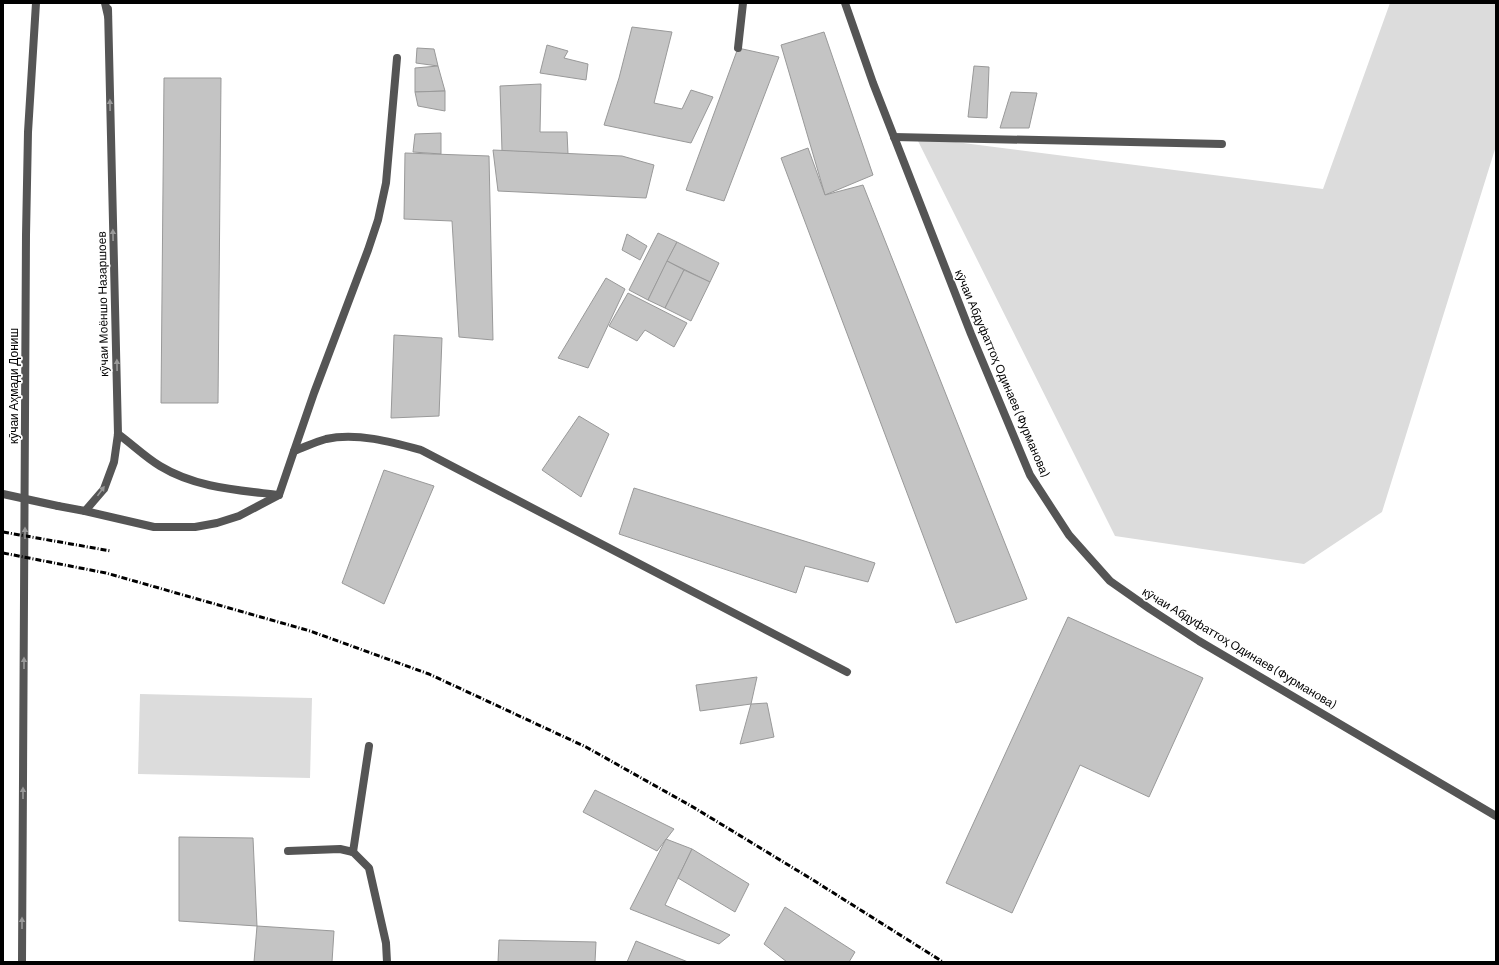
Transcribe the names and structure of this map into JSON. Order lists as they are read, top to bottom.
{
  "streets": {
    "street": ["кӯчаи Моёншо Назаршоев", "кӯчаи Абдуфаттоҳ Одинаев (Фурманова)", "кӯчаи Аҳмади Дониш"]
  },
  "one_way": ["кӯчаи Моёншо Назаршоев", "кӯчаи Аҳмади Дониш"]
}
